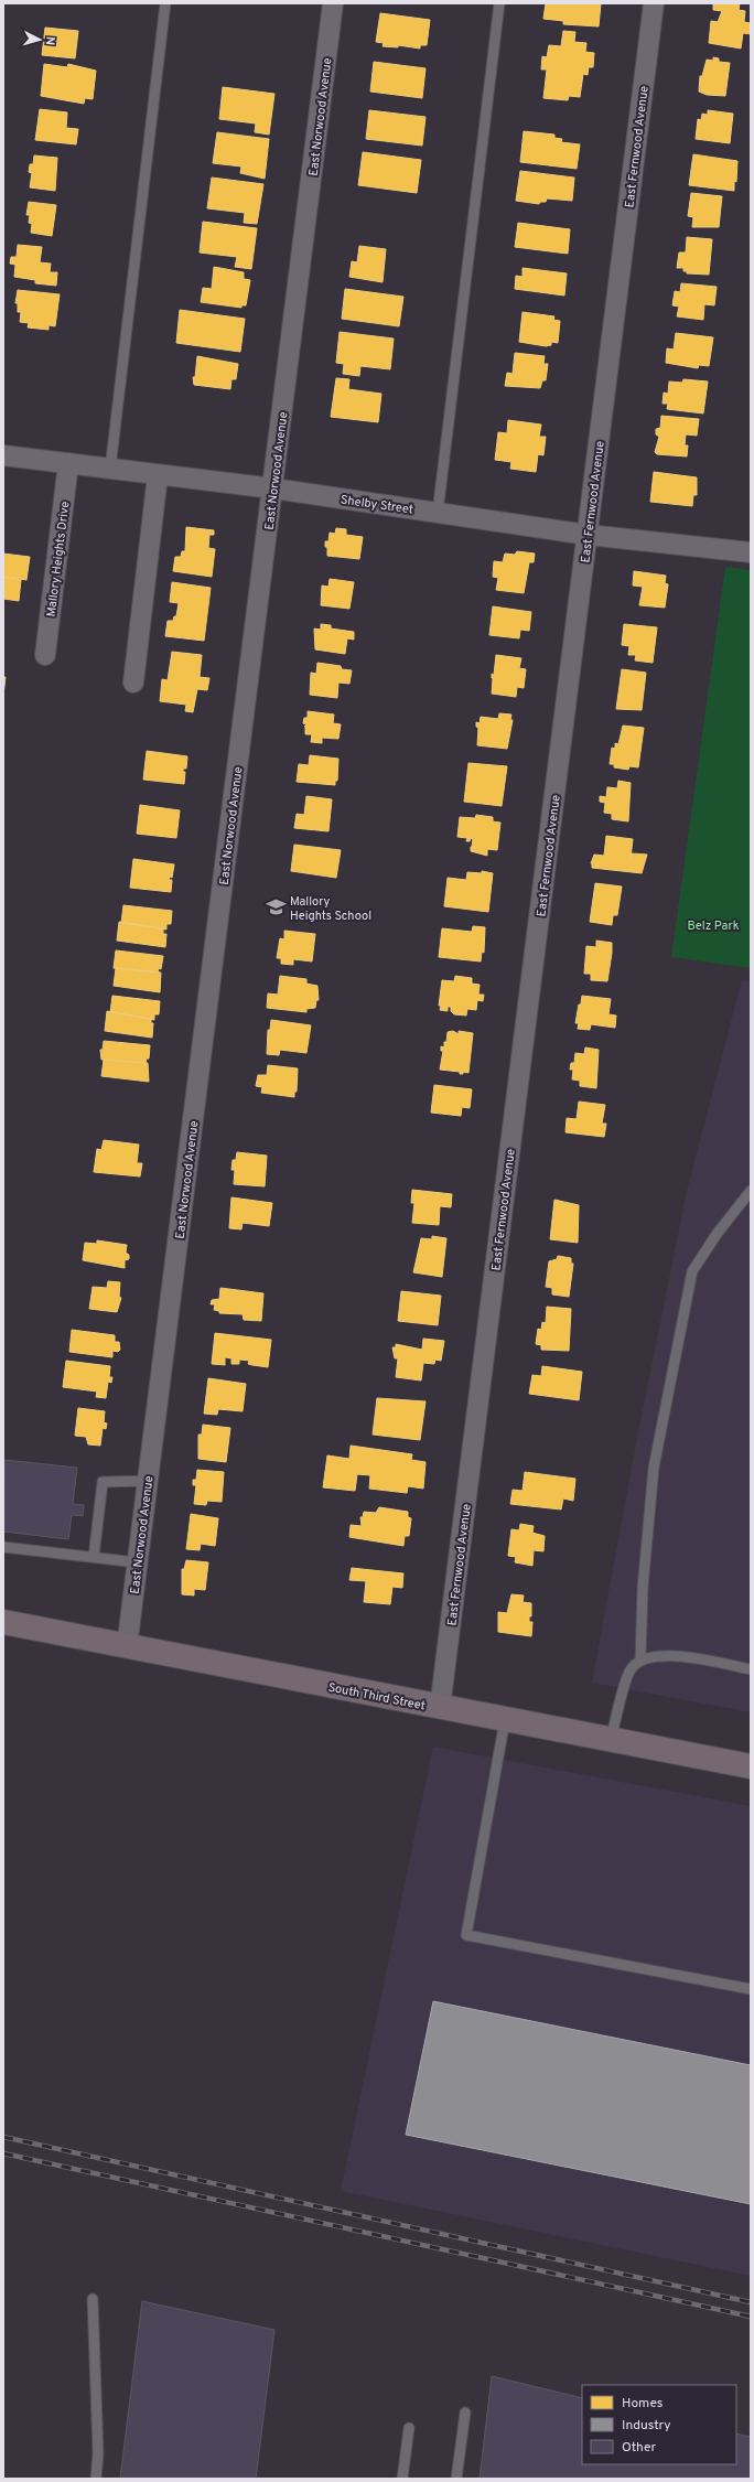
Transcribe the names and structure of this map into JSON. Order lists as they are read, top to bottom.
{
  "streets": {
    "main road": ["South Third Street"],
    "street": [
      "East Norwood Avenue",
      "East Fernwood Avenue",
      "Shelby Street",
      "Mallory Heights Drive"
    ]
  },
  "crossings": [
    ["East Norwood Avenue", "Shelby Street"],
    ["East Norwood Avenue", "South Third Street"],
    ["East Fernwood Avenue", "Shelby Street"],
    ["East Fernwood Avenue", "South Third Street"],
    ["Shelby Street", "Mallory Heights Drive"]
  ],
  "parks": ["Belz Park"],
  "places": {
    "school or university": ["Mallory Heights School"]
  },
  "legend": ["Homes", "Industry", "Other"],
  "north": "right"
}
